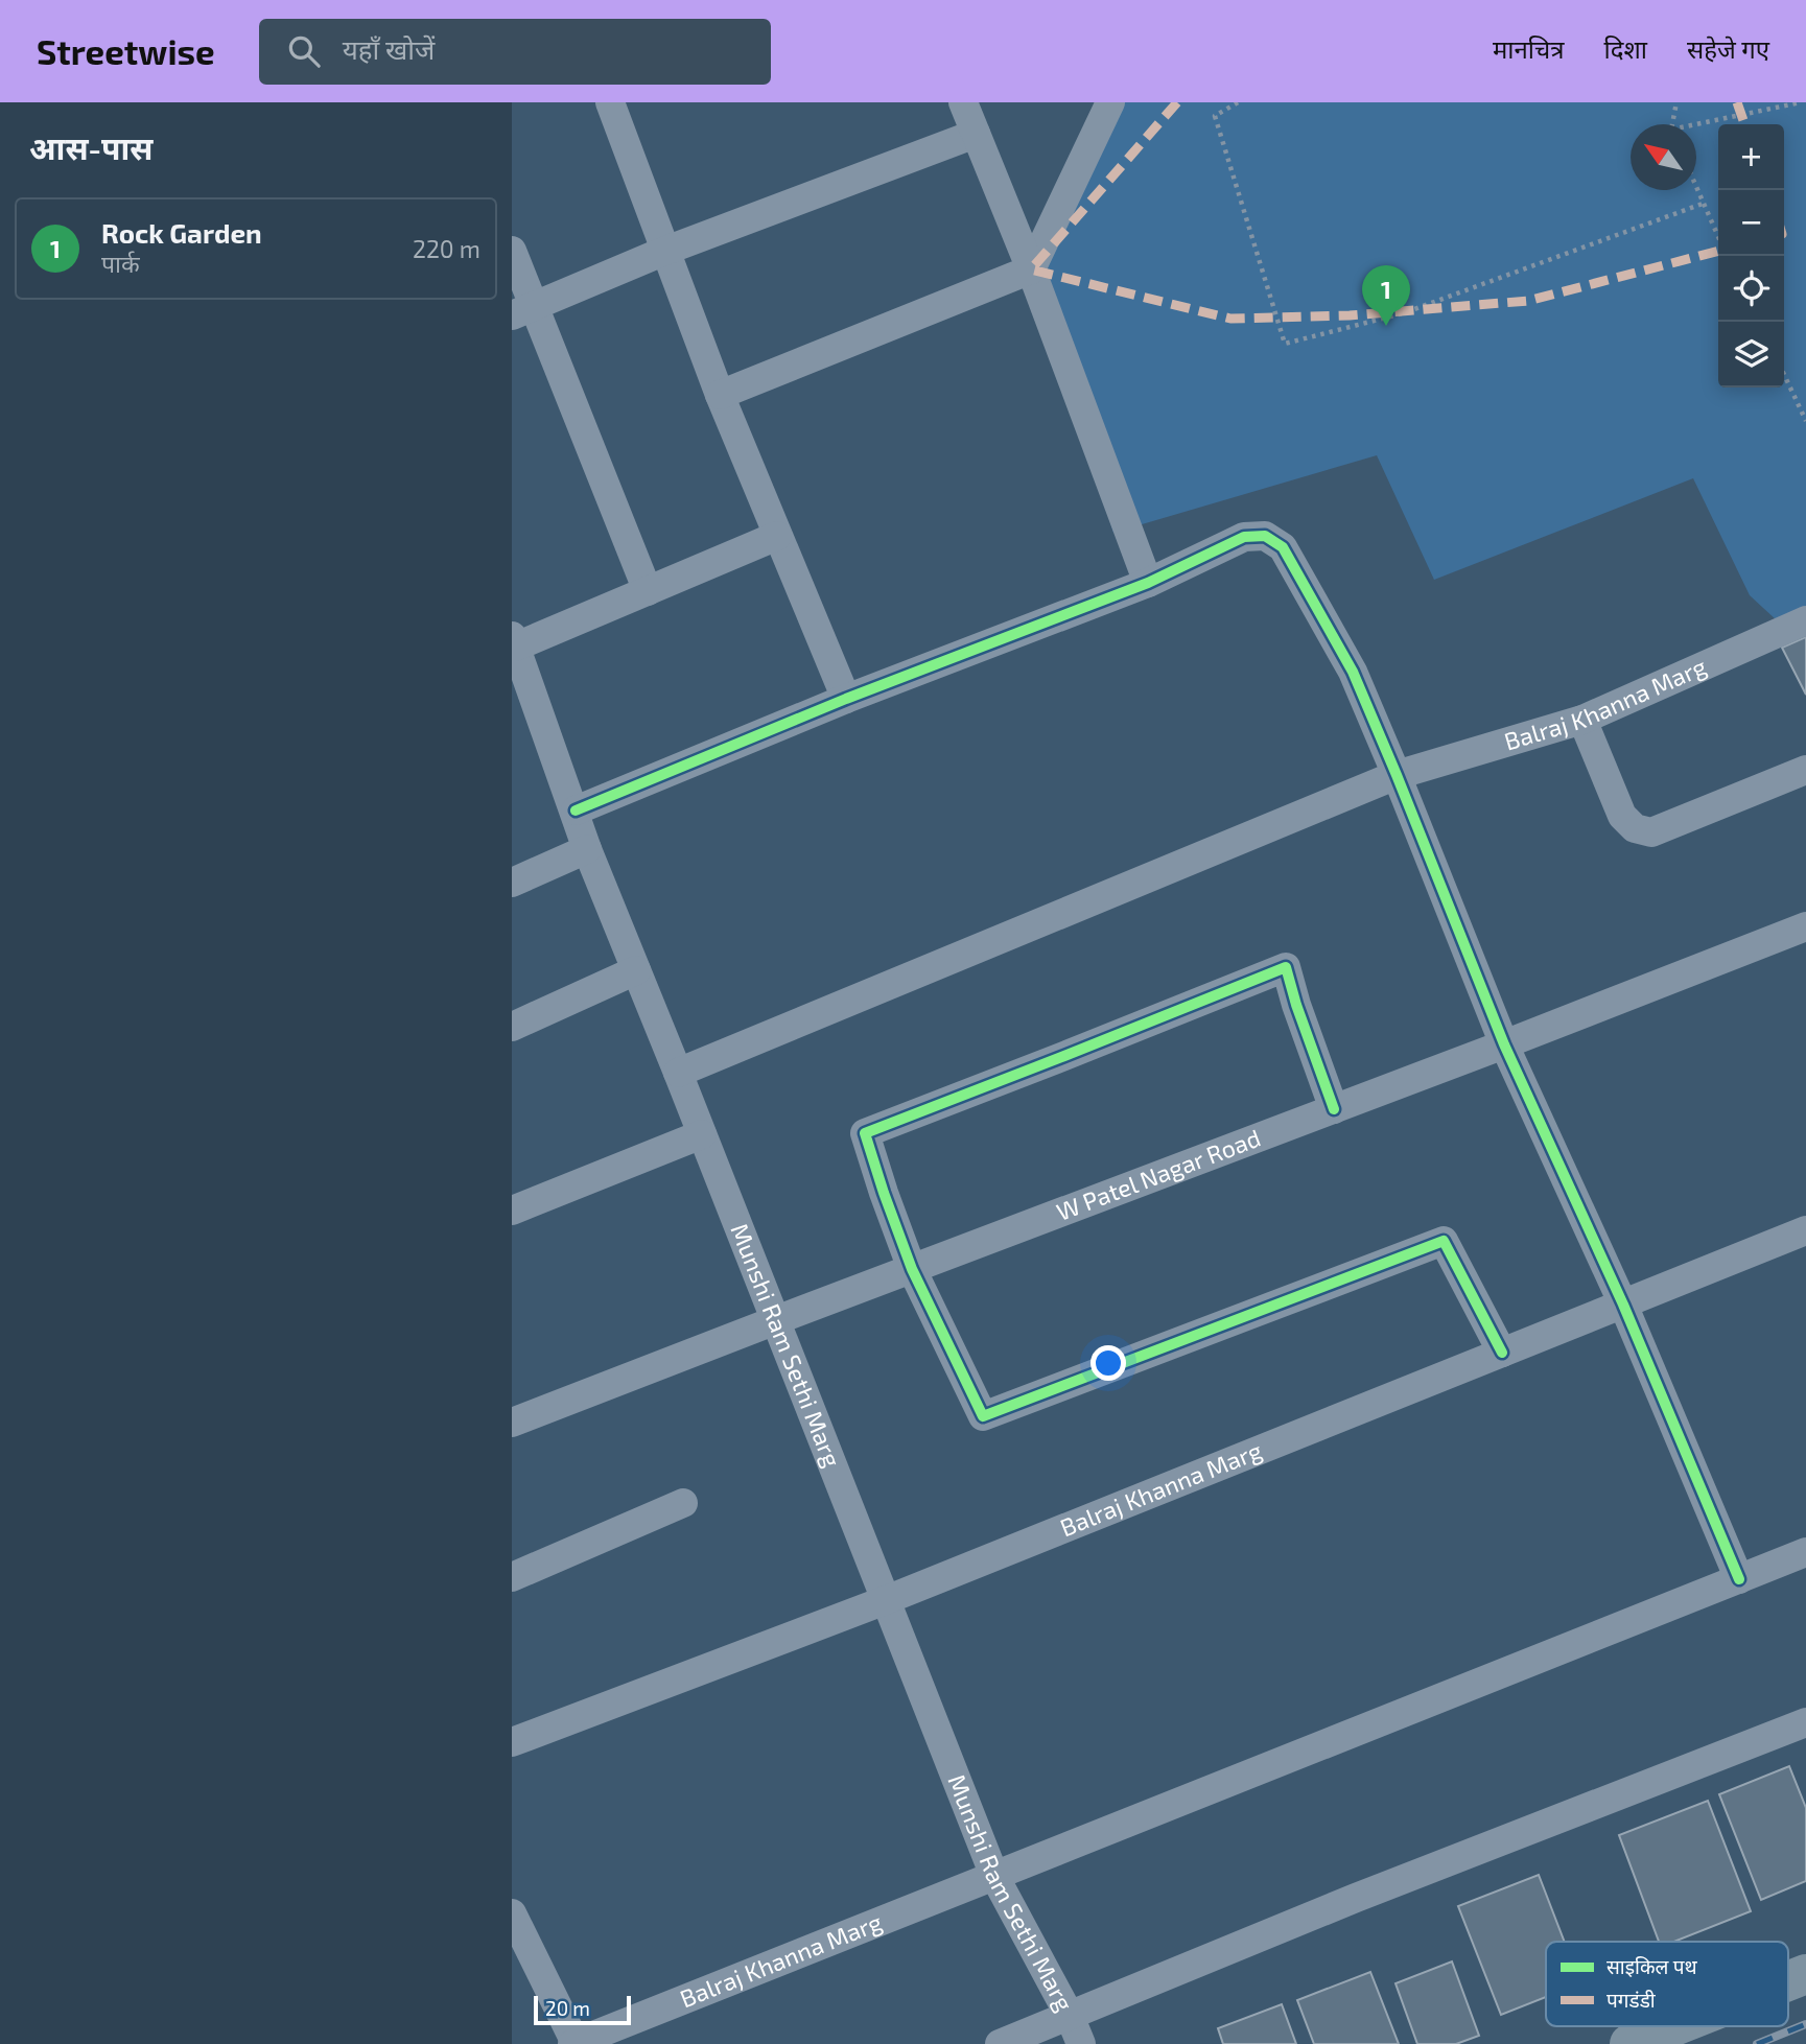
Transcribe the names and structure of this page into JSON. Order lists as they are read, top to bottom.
{
  "streets": {
    "street": ["Balraj Khanna Marg", "W Patel Nagar Road", "Munshi Ram Sethi Marg"]
  },
  "crossings": [
    ["Balraj Khanna Marg", "Munshi Ram Sethi Marg"],
    ["W Patel Nagar Road", "Munshi Ram Sethi Marg"]
  ],
  "legend": ["साइकिल पथ", "पगडंडी"],
  "scale_bar": "20 m",
  "north": "top left",
  "page": {
    "header": "Streetwise",
    "search": "यहाँ खोजें",
    "nav": ["मानचित्र", "दिशा", "सहेजे गए"],
    "heading": "आस-पास",
    "map_buttons": ["+", "−"],
    "list": [
      {
        "mark": "1",
        "name": "Rock Garden",
        "note": "पार्क",
        "value": "220 m"
      }
    ],
    "pins": "1",
    "scale": "20 m"
  }
}
